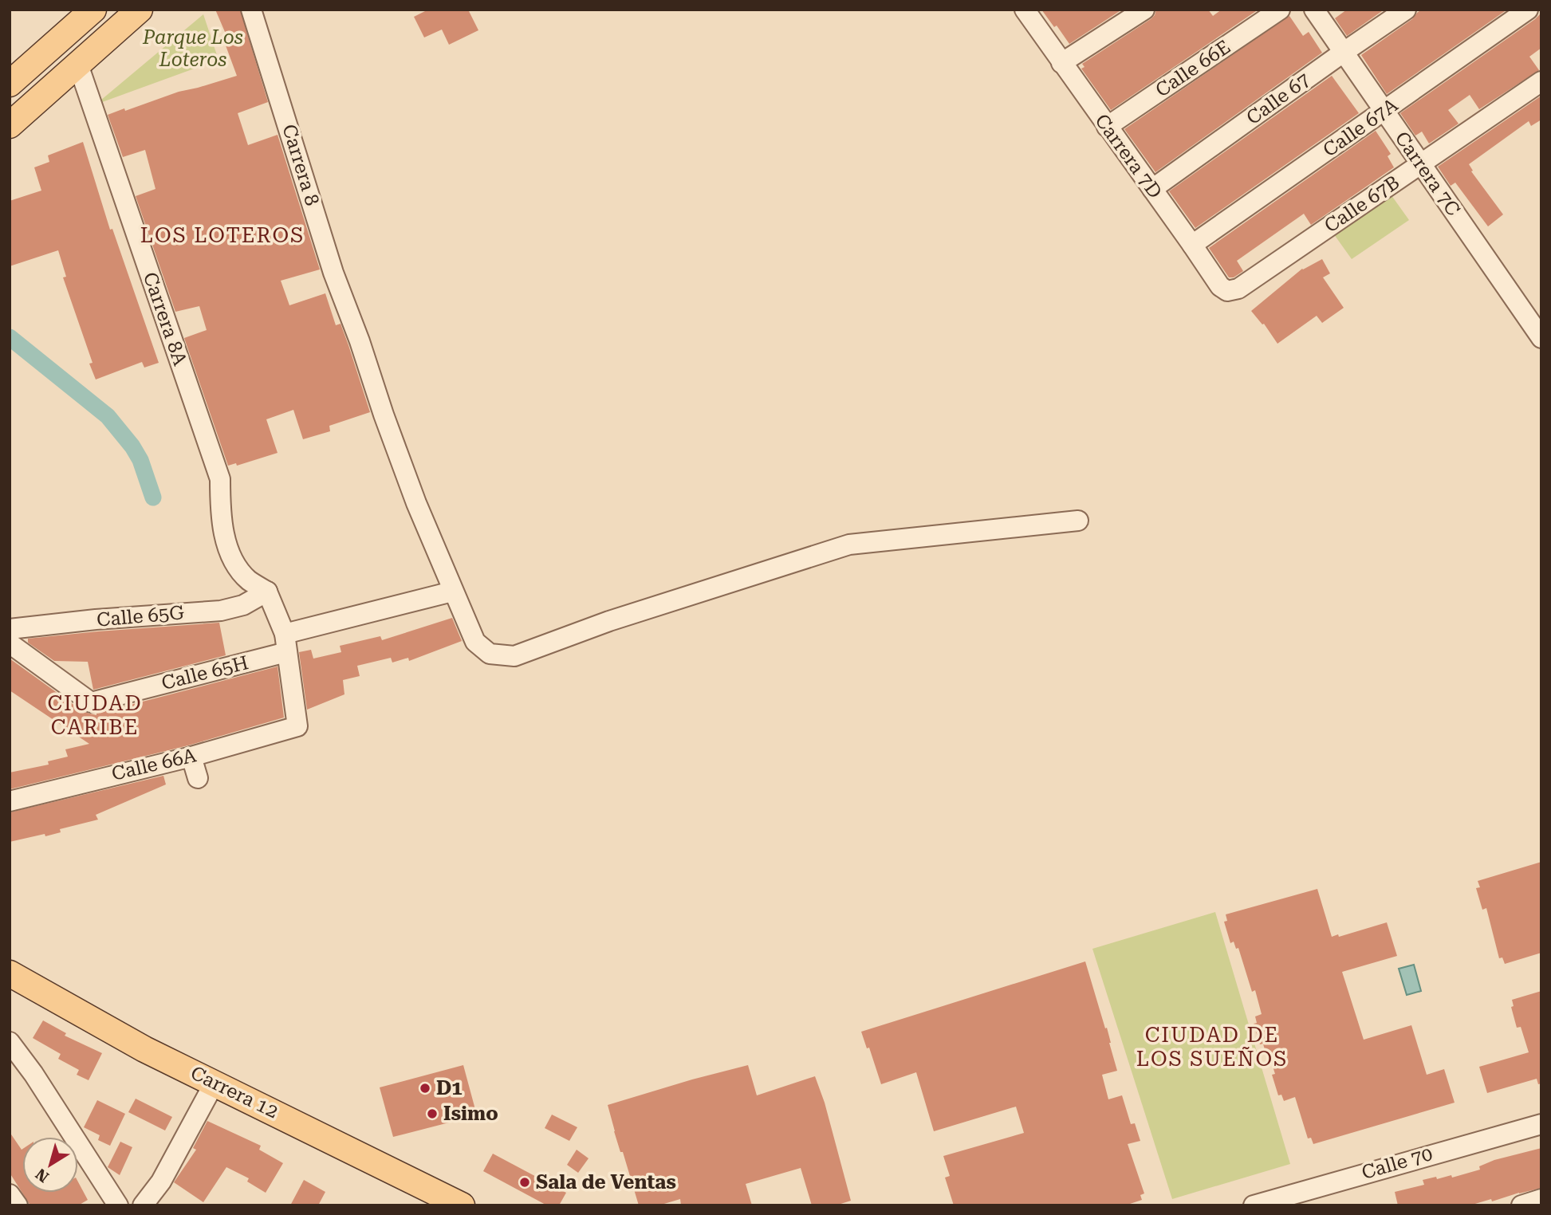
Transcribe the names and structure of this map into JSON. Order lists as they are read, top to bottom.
{
  "streets": {
    "main road": ["Carrera 12"],
    "street": [
      "Calle 66E",
      "Calle 67",
      "Calle 67A",
      "Carrera 7D",
      "Carrera 8",
      "Carrera 7C",
      "Calle 67B",
      "Carrera 8A",
      "Calle 65G",
      "Calle 65H",
      "Calle 66A",
      "Calle 70"
    ]
  },
  "crossings": [
    ["Calle 66E", "Carrera 7D"],
    ["Calle 67", "Carrera 7D"],
    ["Calle 67", "Carrera 7C"],
    ["Calle 67A", "Carrera 7D"],
    ["Calle 67A", "Carrera 7C"],
    ["Carrera 7D", "Calle 67B"],
    ["Carrera 8", "Calle 65H"],
    ["Carrera 7C", "Calle 67B"],
    ["Carrera 8A", "Calle 65G"],
    ["Calle 65H", "Calle 66A"]
  ],
  "districts": ["LOS LOTEROS", "CIUDAD CARIBE", "CIUDAD DE LOS SUEÑOS"],
  "parks": ["Parque Los Loteros"],
  "places": ["D1", "Isimo", "Sala de Ventas"],
  "north": "bottom left"
}
